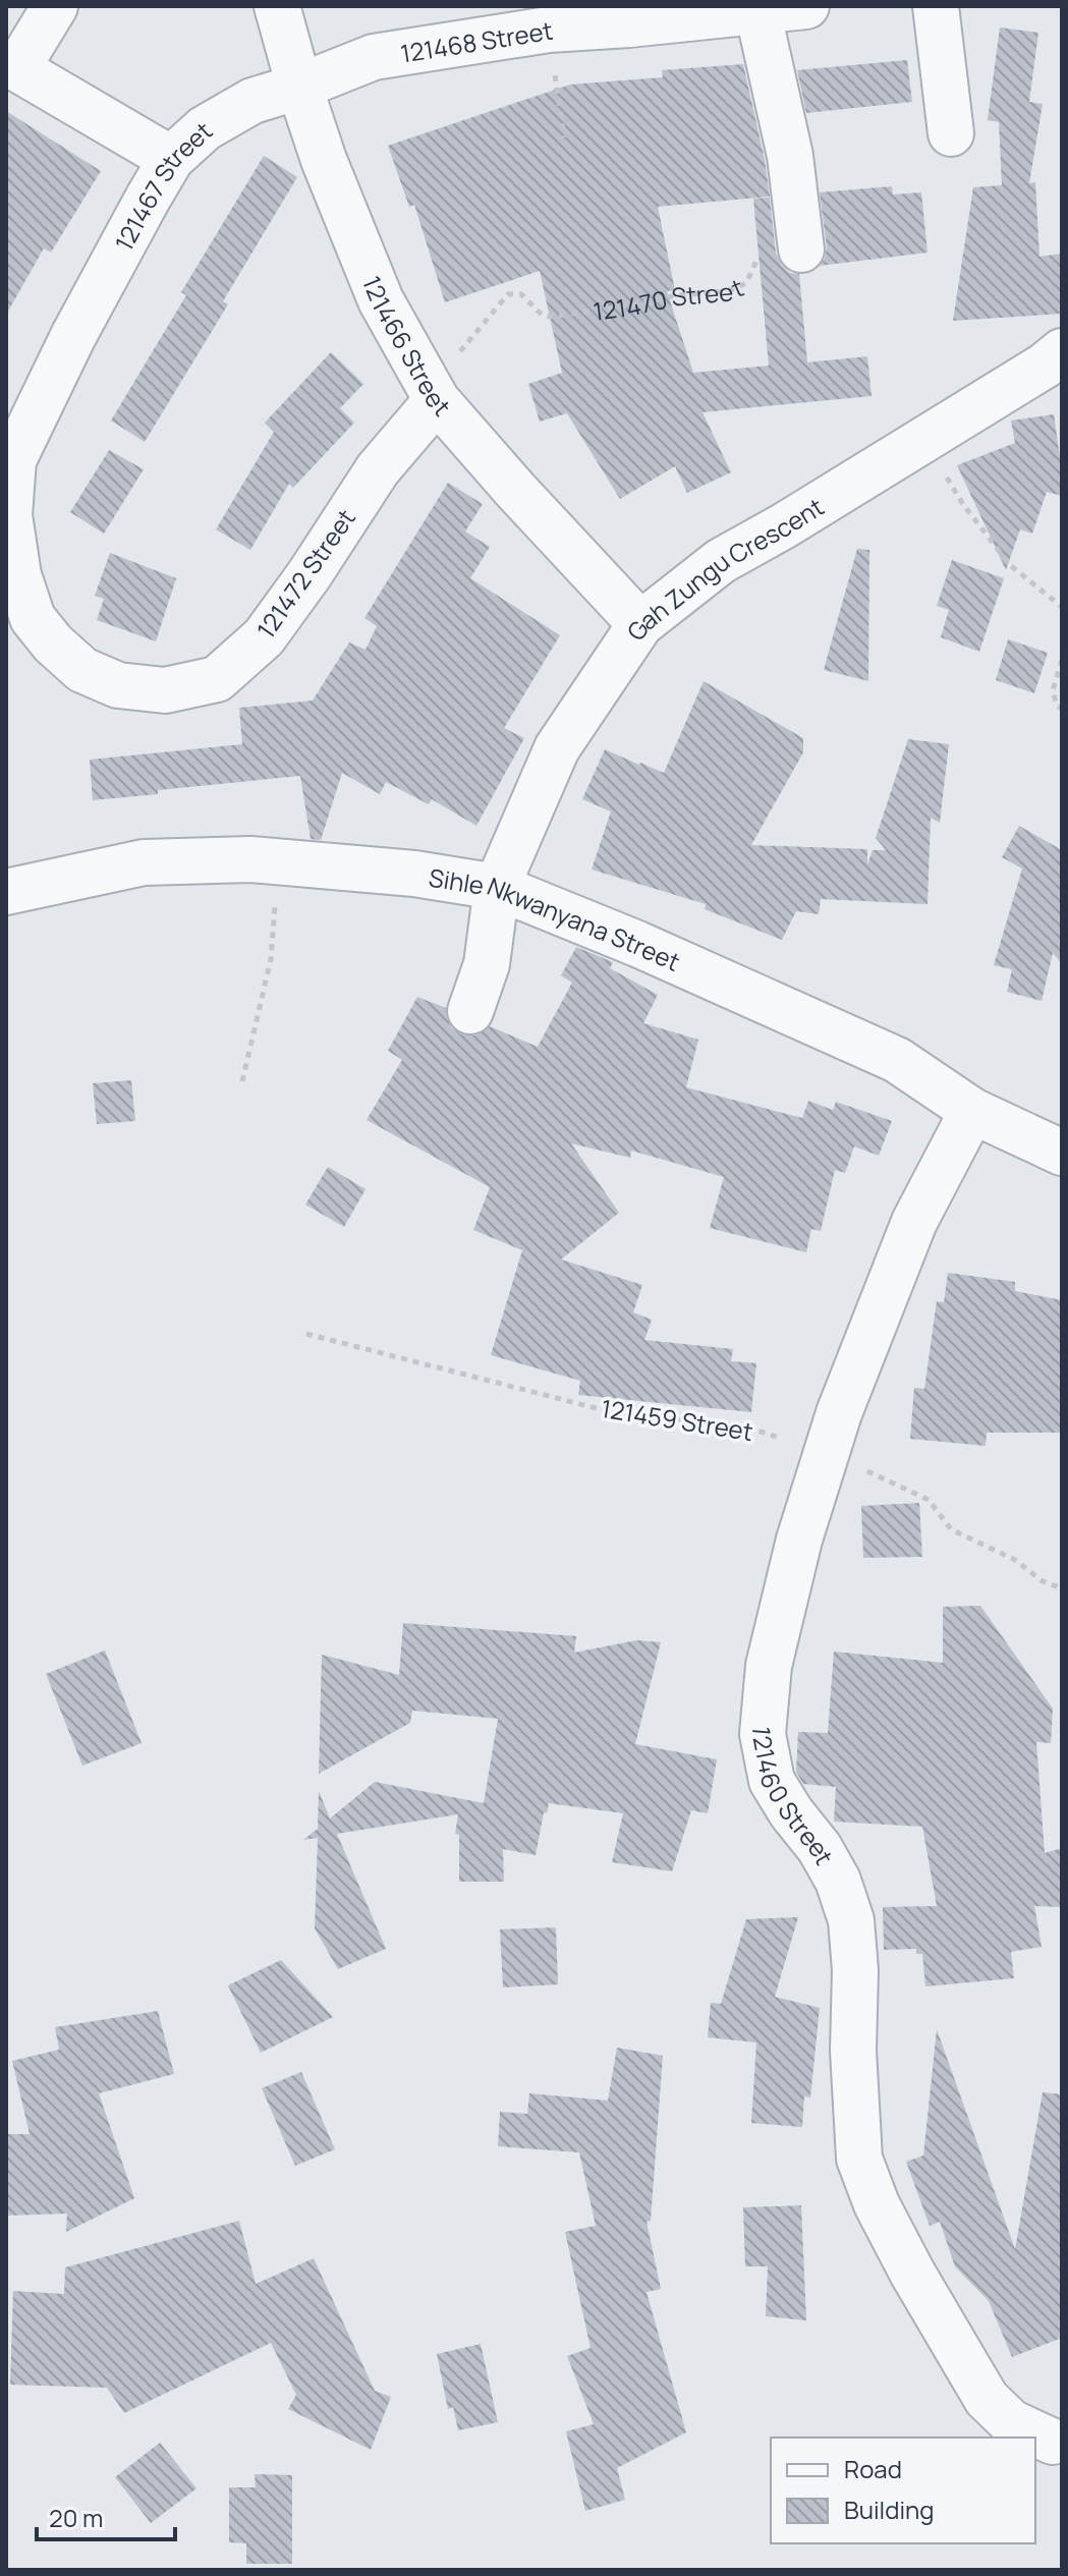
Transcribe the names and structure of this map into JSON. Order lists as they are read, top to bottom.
{
  "streets": {
    "street": [
      "121468 Street",
      "121467 Street",
      "121466 Street",
      "Gah Zungu Crescent",
      "121472 Street",
      "Sihle Nkwanyana Street",
      "121460 Street"
    ],
    "path": ["121470 Street", "121459 Street"]
  },
  "crossings": [
    ["121468 Street", "121467 Street"],
    ["121468 Street", "121466 Street"],
    ["121467 Street", "121466 Street"],
    ["121467 Street", "121472 Street"],
    ["121470 Street", "121466 Street"],
    ["121470 Street", "121472 Street"],
    ["121466 Street", "Gah Zungu Crescent"],
    ["121466 Street", "121472 Street"],
    ["Gah Zungu Crescent", "Sihle Nkwanyana Street"],
    ["Sihle Nkwanyana Street", "121460 Street"],
    ["121459 Street", "121460 Street"]
  ],
  "legend": ["Road", "Building"],
  "scale_bar": "20 m"
}
